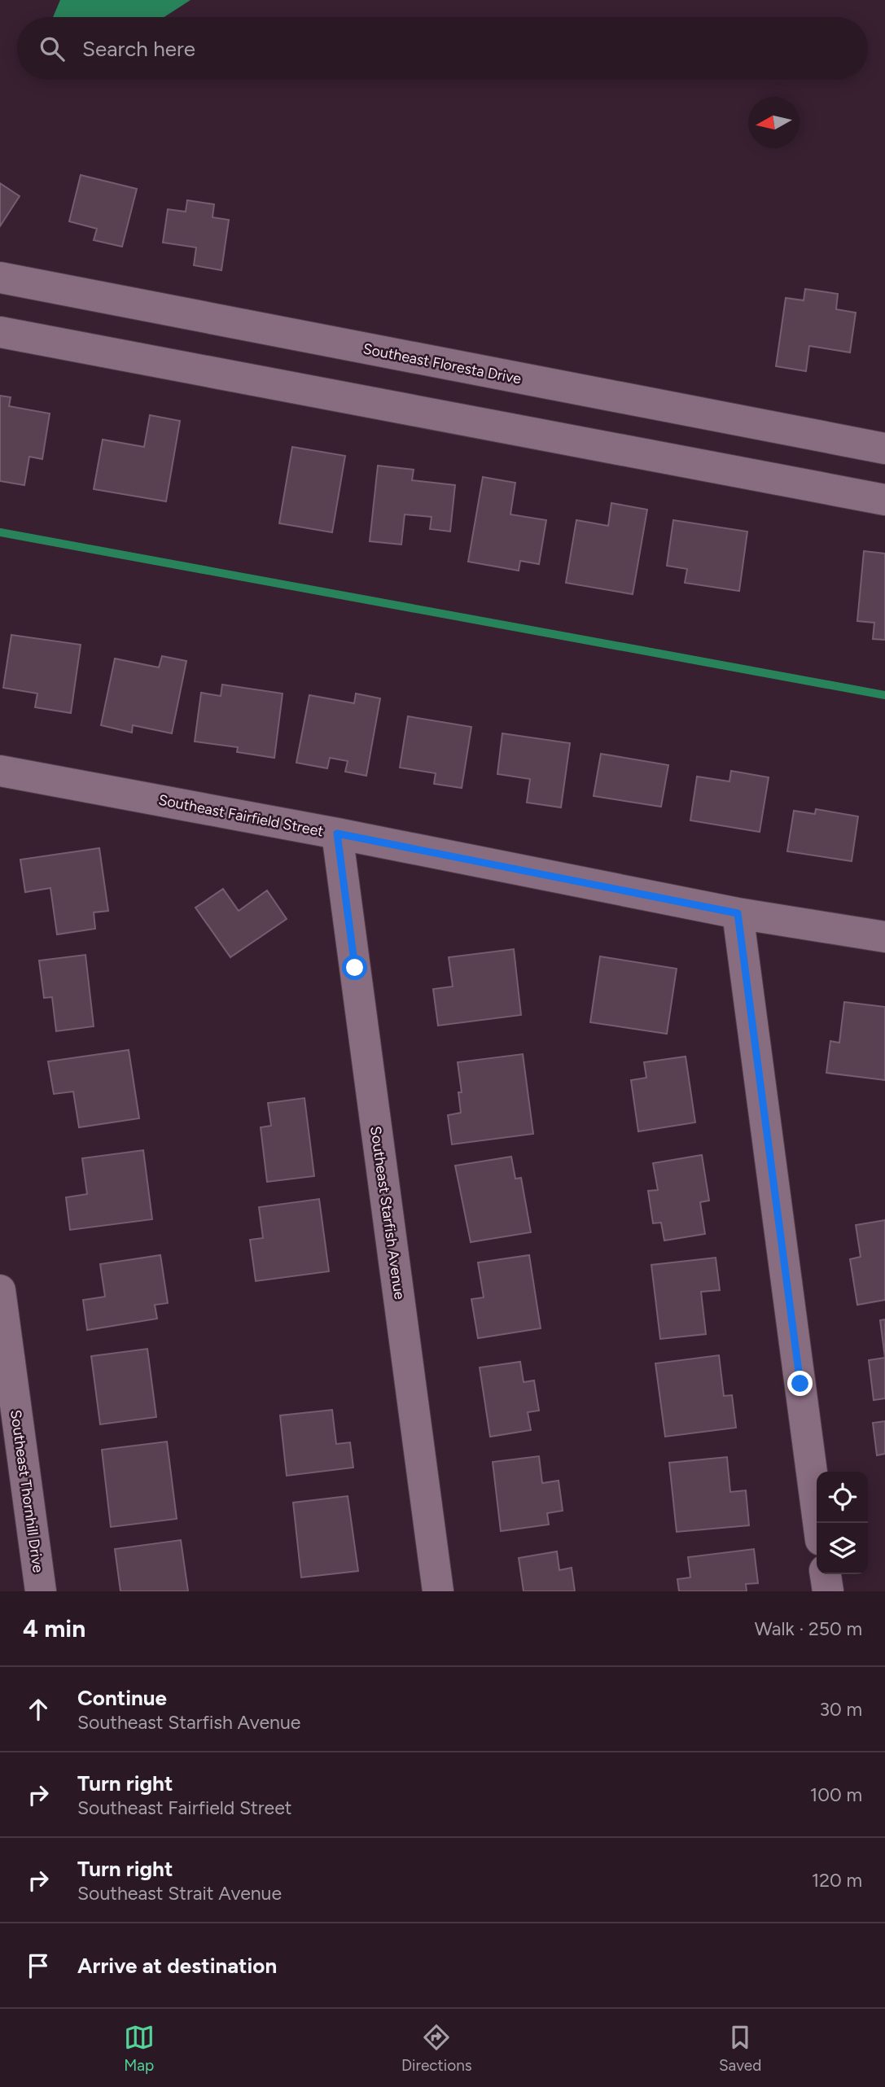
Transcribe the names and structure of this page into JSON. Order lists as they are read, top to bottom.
{
  "streets": {
    "street": [
      "Southeast Floresta Drive",
      "Southeast Fairfield Street",
      "Southeast Starfish Avenue",
      "Southeast Thornhill Drive"
    ]
  },
  "crossings": [
    ["Southeast Fairfield Street", "Southeast Starfish Avenue"]
  ],
  "north": "left",
  "page": {
    "search": "Search here",
    "heading": ["4 min", "Walk · 250 m"],
    "list": [
      ["Continue", "Southeast Starfish Avenue", "30 m"],
      ["Turn right", "Southeast Fairfield Street", "100 m"],
      ["Turn right", "Southeast Strait Avenue", "120 m"],
      "Arrive at destination"
    ],
    "nav": ["Map", "Directions", "Saved"]
  }
}
